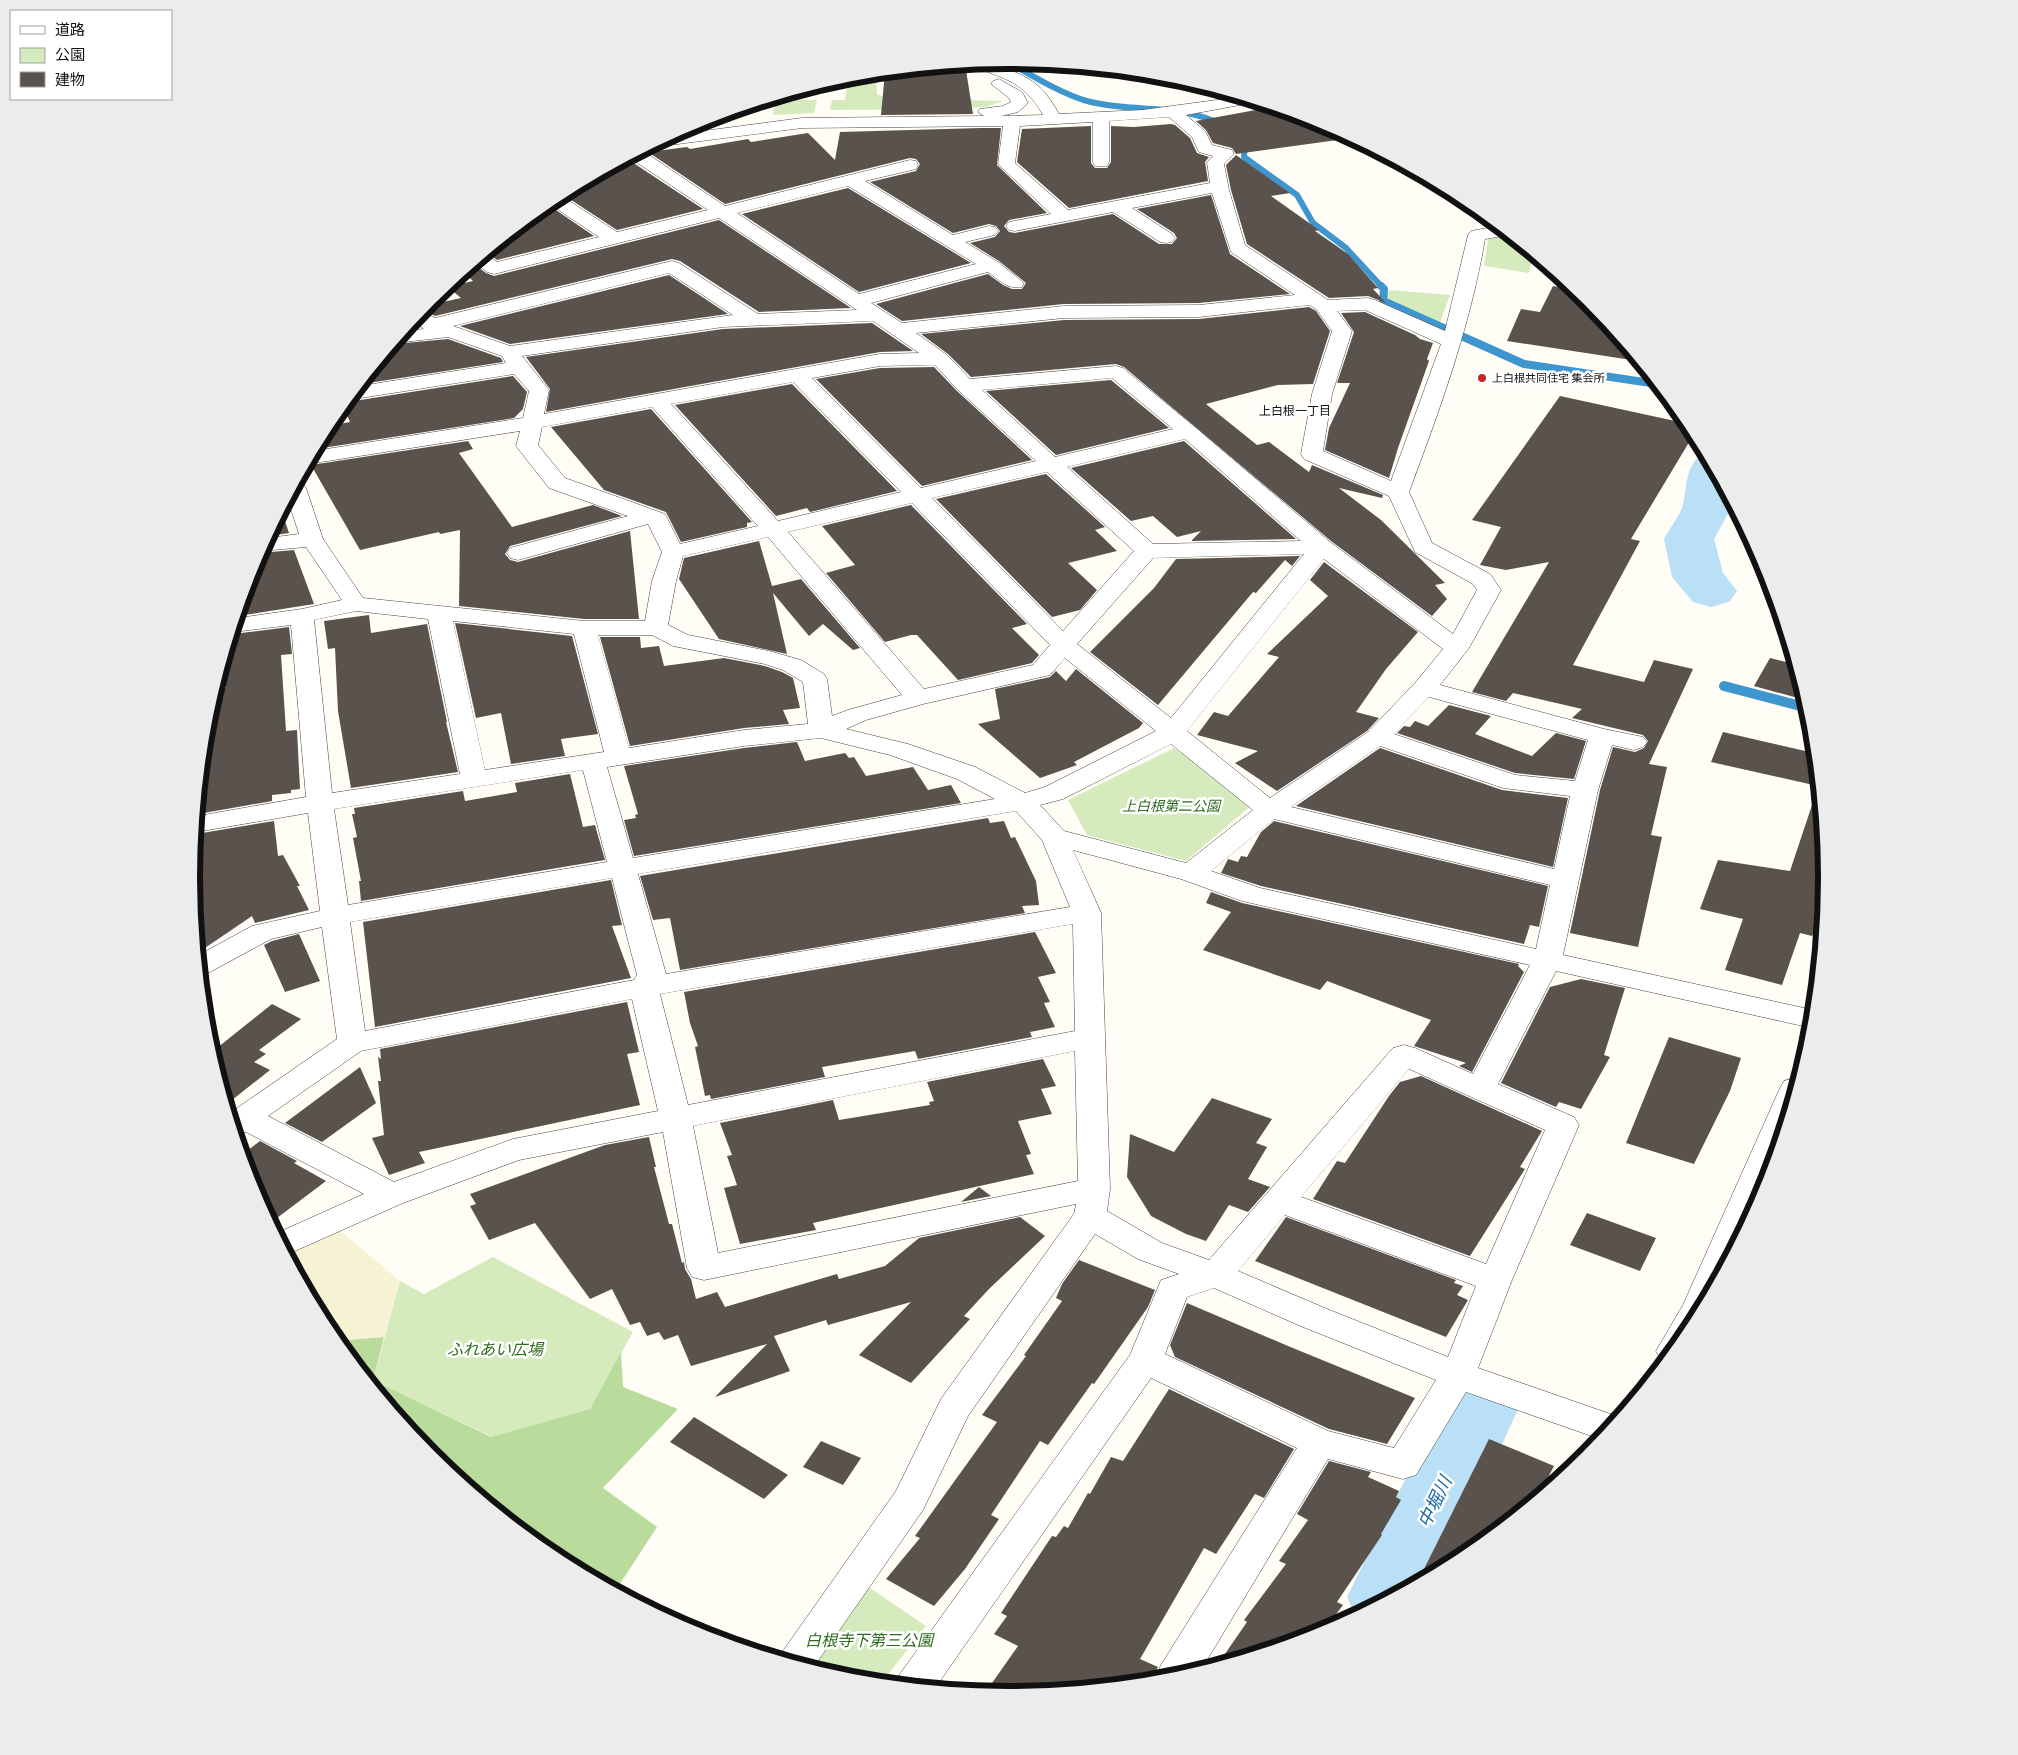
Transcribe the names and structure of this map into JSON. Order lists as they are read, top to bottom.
{
  "districts": ["上白根一丁目"],
  "water": ["中堀川"],
  "parks": ["上白根第二公園", "ふれあい広場", "白根寺下第三公園"],
  "places": ["上白根共同住宅 集会所"],
  "legend": ["道路", "公園", "建物"]
}
